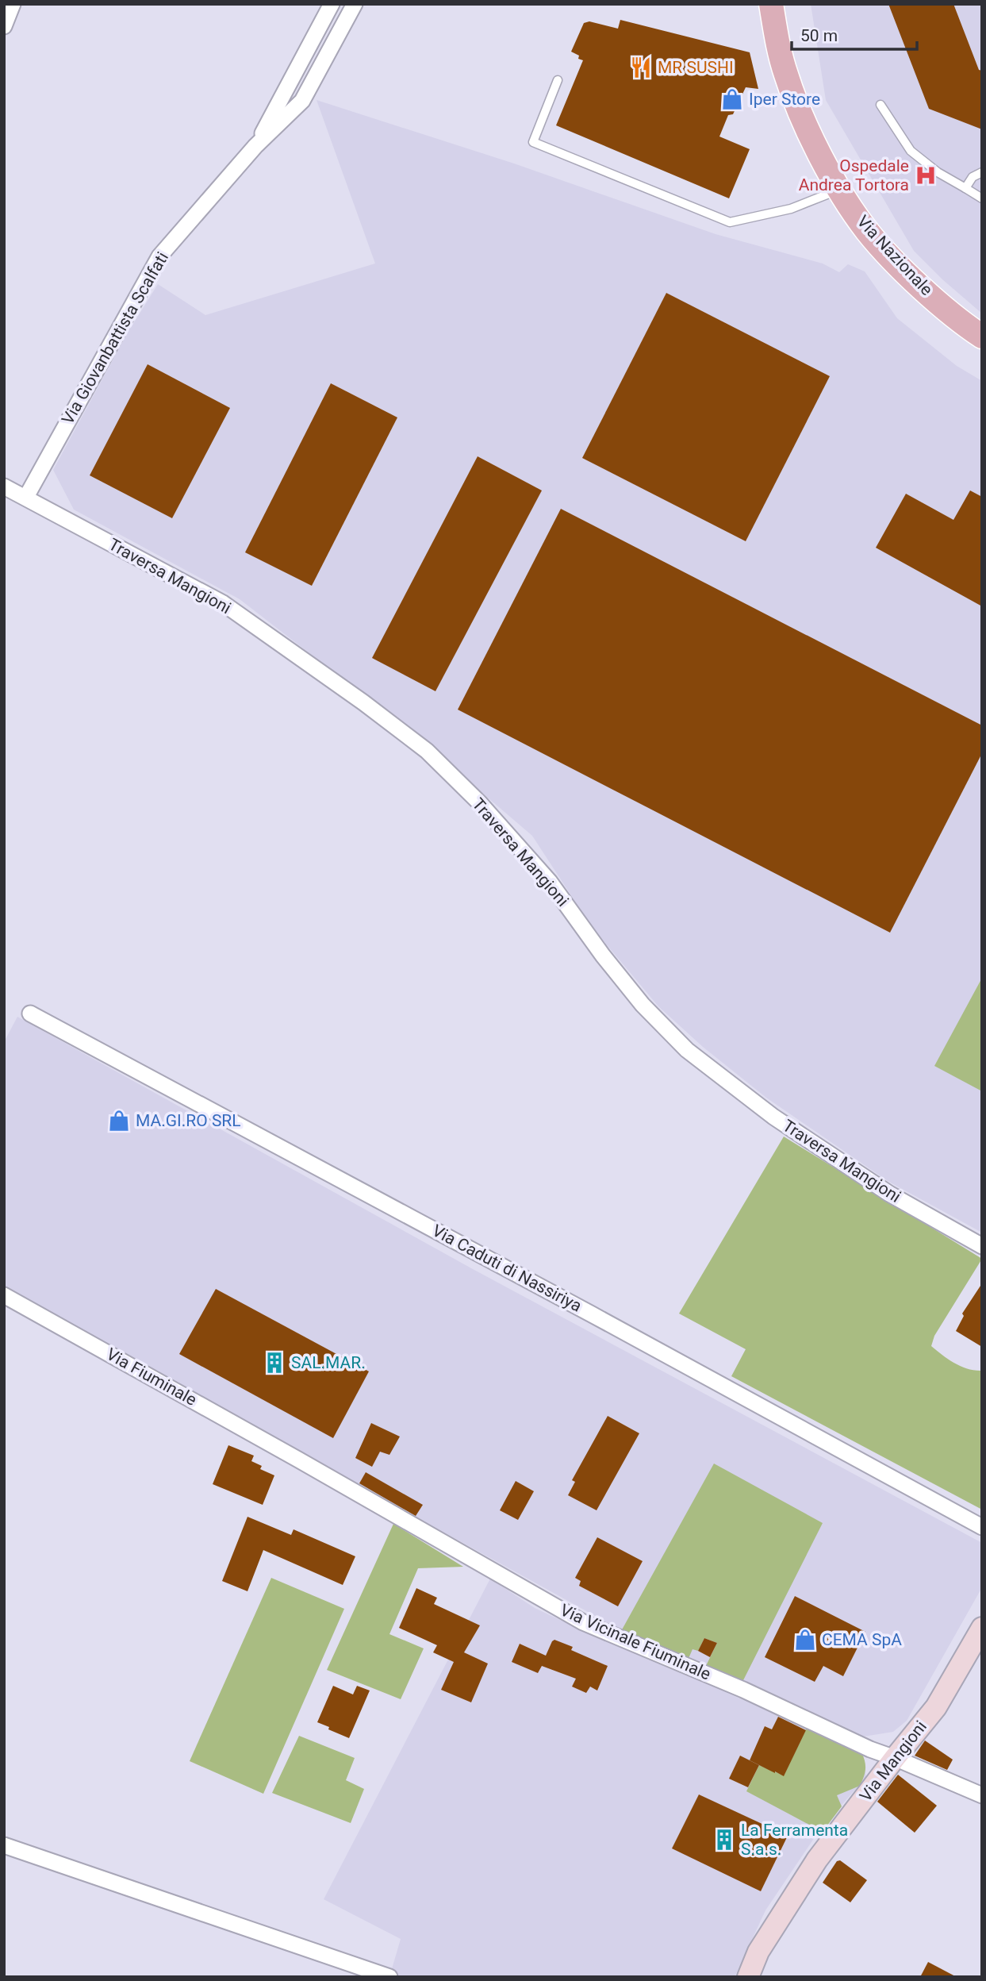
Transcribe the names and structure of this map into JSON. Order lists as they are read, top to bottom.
{
  "streets": {
    "main road": ["Via Nazionale"],
    "street": [
      "Via Giovanbattista Scalfati",
      "Traversa Mangioni",
      "Via Caduti di Nassiriya",
      "Via Fiuminale",
      "Via Vicinale Fiuminale",
      "Via Mangioni"
    ]
  },
  "crossings": [
    ["Via Giovanbattista Scalfati", "Traversa Mangioni"],
    ["Via Fiuminale", "Via Vicinale Fiuminale"],
    ["Via Vicinale Fiuminale", "Via Mangioni"]
  ],
  "places": {
    "restaurant": ["MR SUSHI"],
    "shop": ["Iper Store", "MA.GI.RO SRL", "CEMA SpA"],
    "hospital": ["Ospedale Andrea Tortora"],
    "building": ["SAL.MAR.", "La Ferramenta S.a.s."]
  },
  "scale_bar": "50 m"
}
